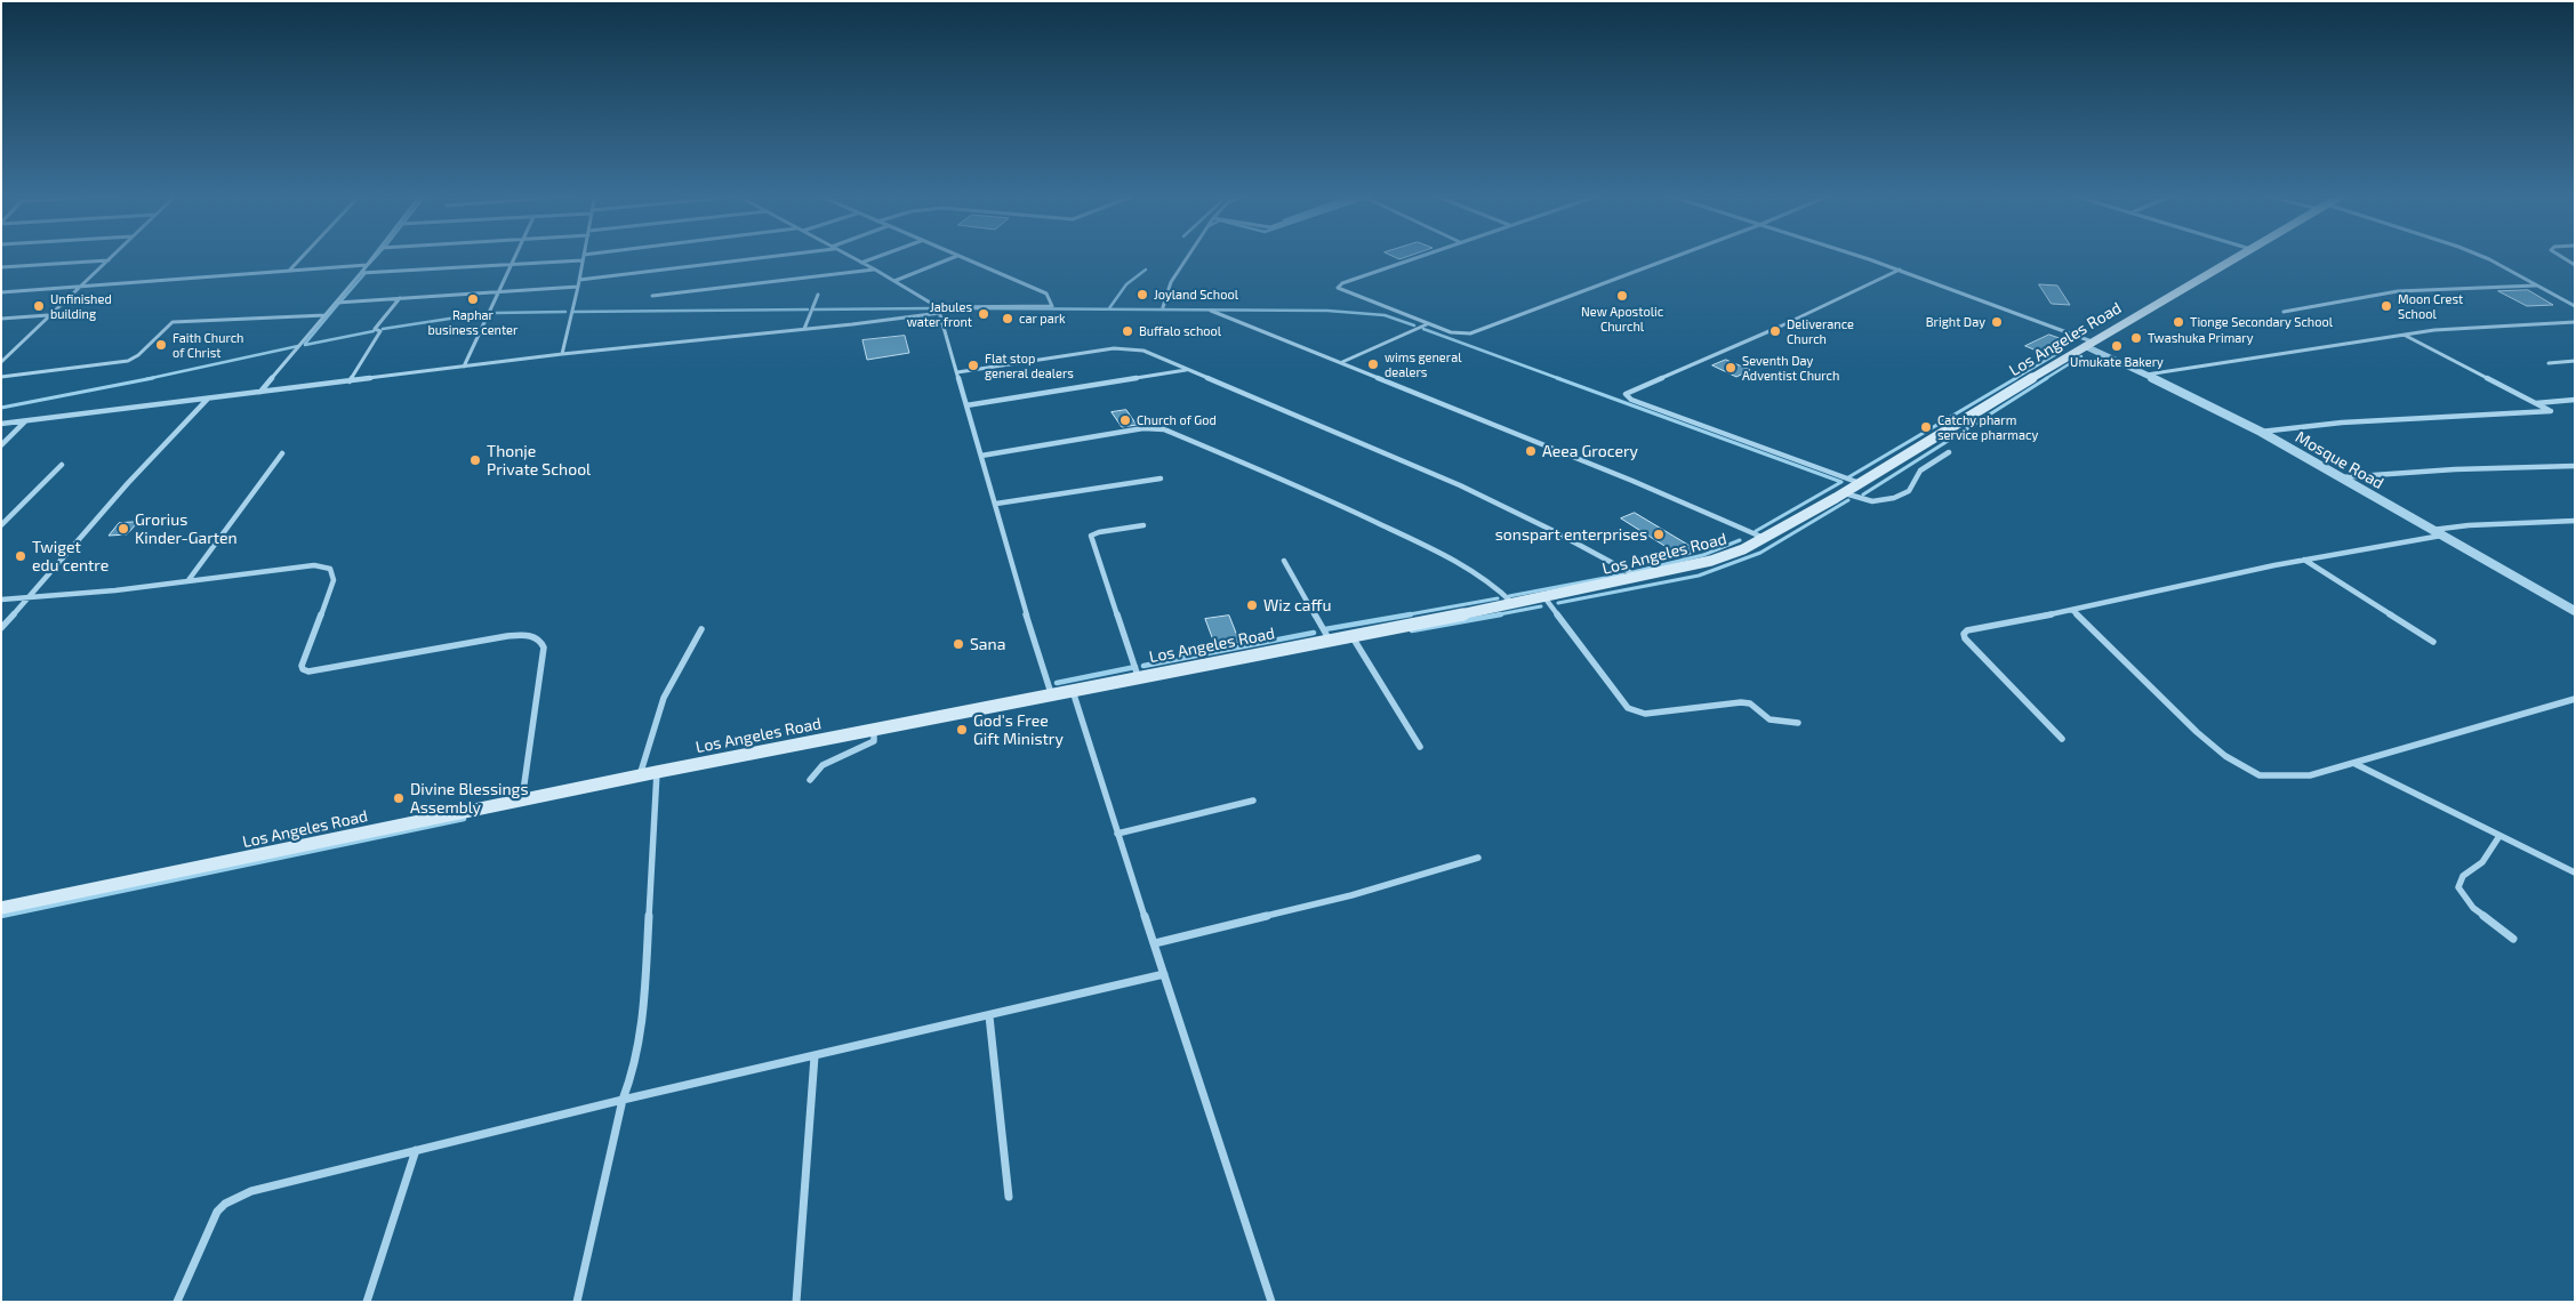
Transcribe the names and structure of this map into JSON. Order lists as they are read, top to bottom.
{
  "streets": {
    "main road": ["Los Angeles Road"],
    "street": ["Mosque Road"]
  },
  "crossings": [
    ["Los Angeles Road", "Mosque Road"]
  ],
  "places": [
    "Joyland School",
    "New Apostolic Churchl",
    "Raphar business center",
    "Unfinished building",
    "Moon Crest School",
    "Jabules water front",
    "car park",
    "Bright Day",
    "Tionge Secondary School",
    "Buffalo school",
    "Deliverance Church",
    "Twashuka Primary",
    "Faith Church of Christ",
    "Umukate Bakery",
    "wims general dealers",
    "Flat stop general dealers",
    "Seventh Day Adventist Church",
    "Church of God",
    "Catchy pharm service pharmacy",
    "Aeea Grocery",
    "Thonje Private School",
    "Grorius Kinder-Garten",
    "sonspart enterprises",
    "Twiget edu centre",
    "Wiz caffu",
    "Sana",
    "God's Free Gift Ministry",
    "Divine Blessings Assembly"
  ]
}
